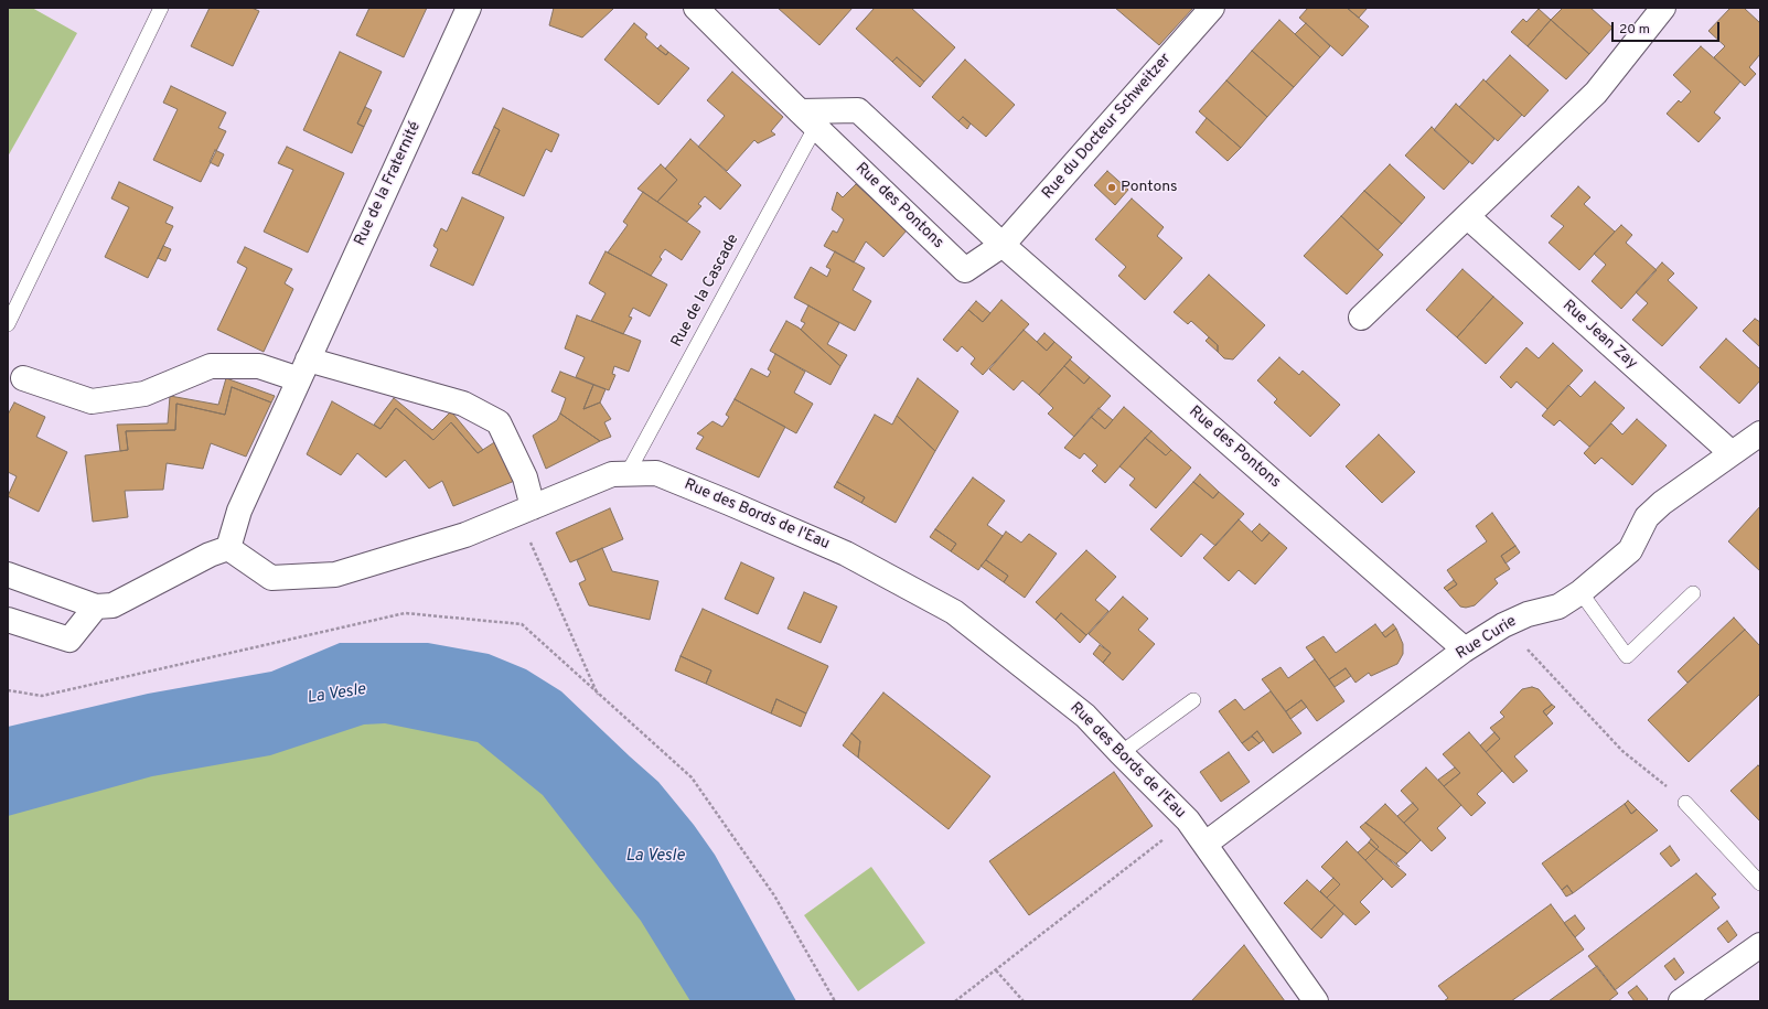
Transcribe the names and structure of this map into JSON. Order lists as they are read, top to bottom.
{
  "streets": {
    "street": [
      "Rue du Docteur Schweitzer",
      "Rue de la Fraternité",
      "Rue des Pontons",
      "Rue Jean Zay",
      "Rue des Bords de l'Eau",
      "Rue Curie"
    ],
    "lane": ["Rue de la Cascade"]
  },
  "crossings": [
    ["Rue du Docteur Schweitzer", "Rue des Pontons"],
    ["Rue de la Fraternité", "Rue des Bords de l'Eau"],
    ["Rue des Pontons", "Rue de la Cascade"],
    ["Rue des Pontons", "Rue Curie"],
    ["Rue de la Cascade", "Rue des Bords de l'Eau"],
    ["Rue Jean Zay", "Rue Curie"],
    ["Rue des Bords de l'Eau", "Rue Curie"]
  ],
  "water": ["La Vesle"],
  "places": ["Pontons"],
  "scale_bar": "20 m"
}
